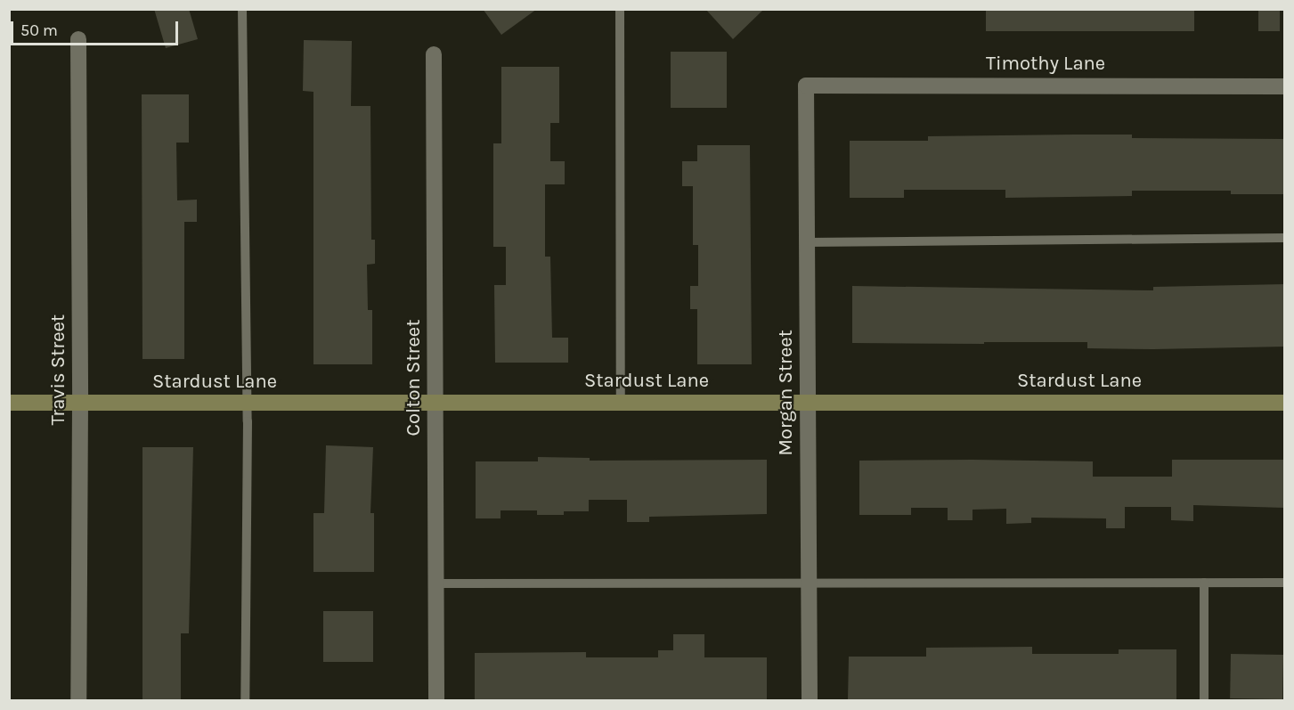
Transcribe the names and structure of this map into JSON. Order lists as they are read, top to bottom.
{
  "streets": {
    "street": [
      "Timothy Lane",
      "Travis Street",
      "Colton Street",
      "Stardust Lane",
      "Morgan Street"
    ]
  },
  "crossings": [
    ["Timothy Lane", "Morgan Street"],
    ["Travis Street", "Stardust Lane"],
    ["Colton Street", "Stardust Lane"],
    ["Stardust Lane", "Morgan Street"]
  ],
  "scale_bar": "50 m"
}
